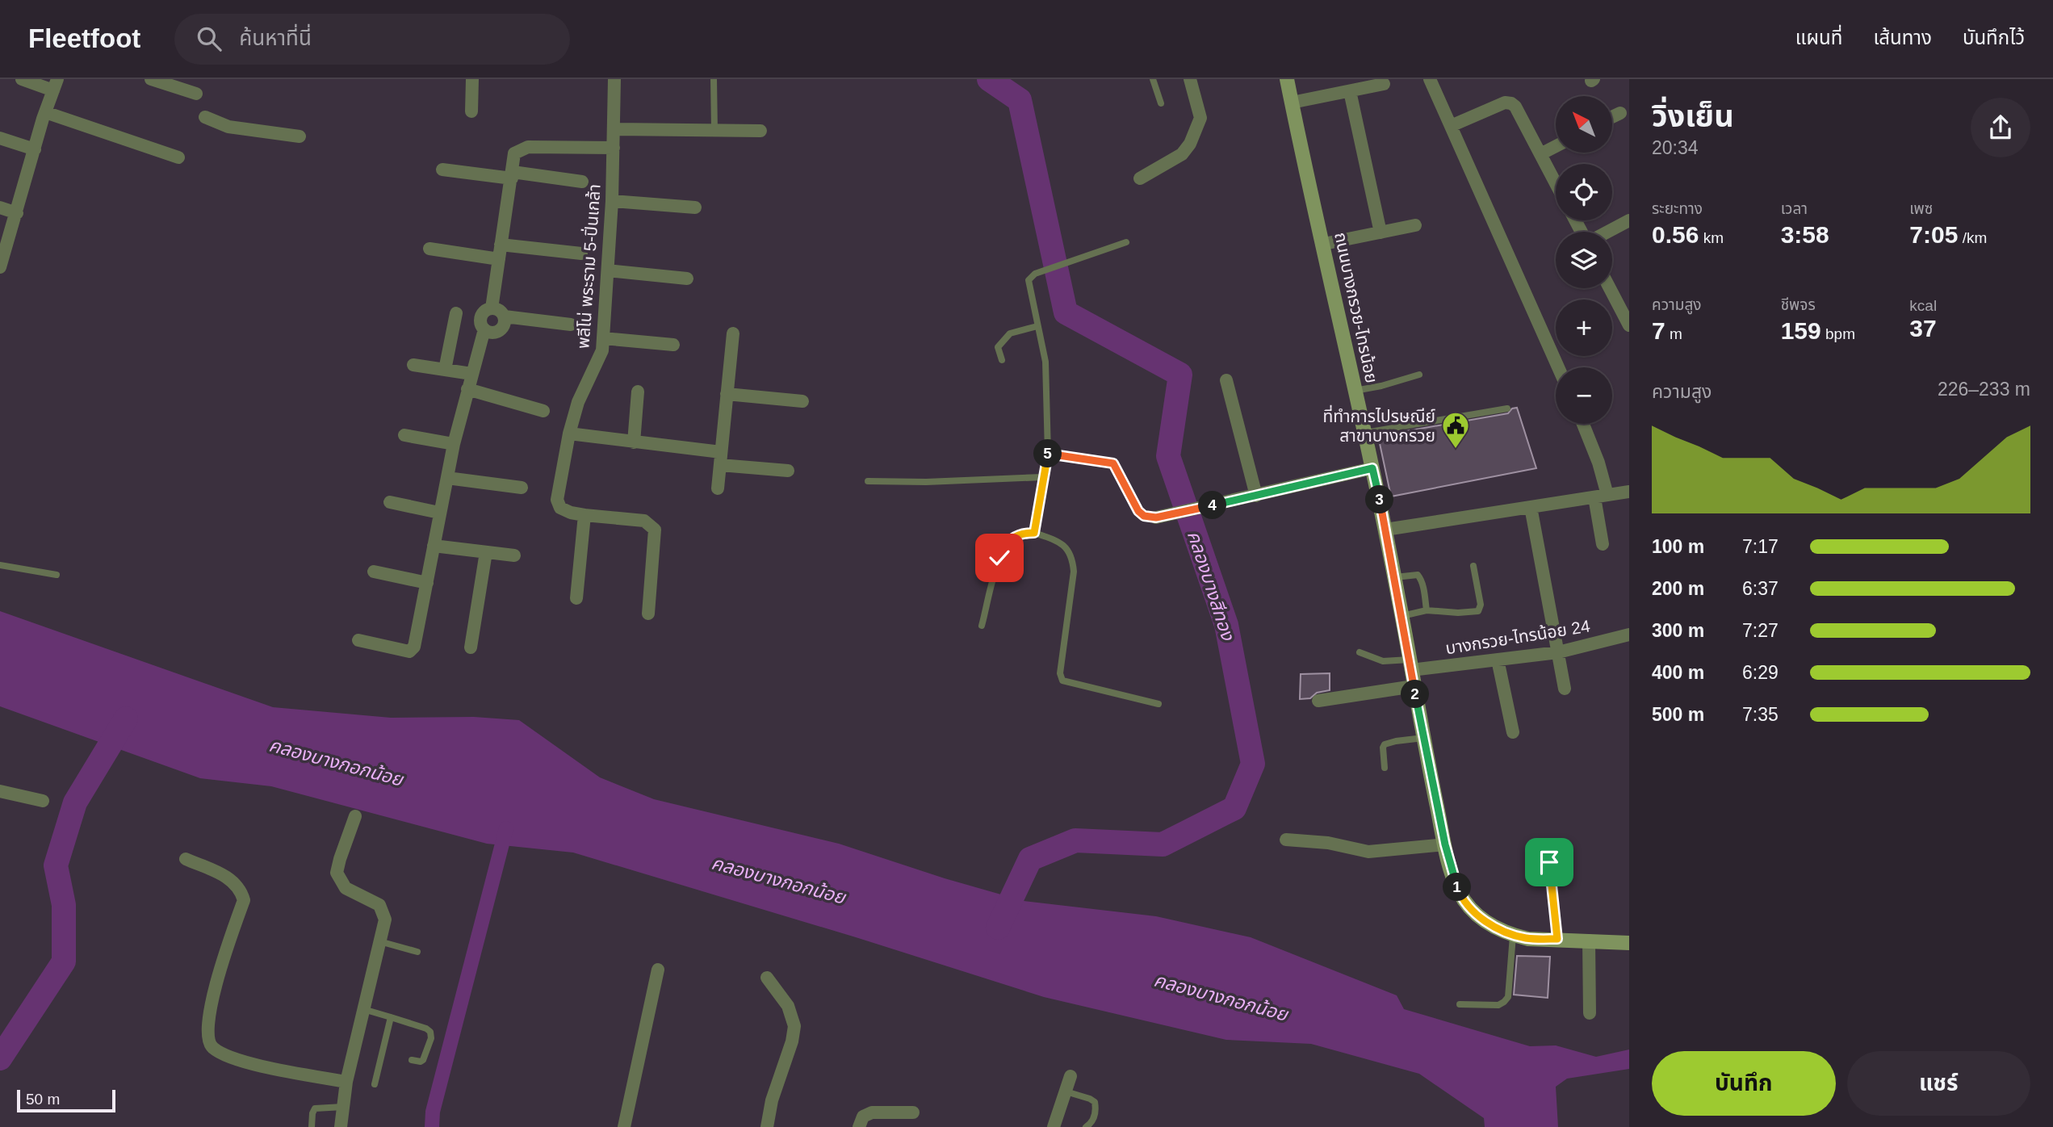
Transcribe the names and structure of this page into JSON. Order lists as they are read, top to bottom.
{
  "streets": {
    "main road": ["ถนนบางกรวย-ไทรน้อย"],
    "street": ["พลีโน่ พระราม 5-ปิ่นเกล้า", "บางกรวย-ไทรน้อย 24"]
  },
  "crossings": [
    ["ถนนบางกรวย-ไทรน้อย", "บางกรวย-ไทรน้อย 24"]
  ],
  "water": ["คลองบางสีทอง", "คลองบางกอกน้อย"],
  "places": {
    "public building": ["ที่ทำการไปรษณีย์ สาขาบางกรวย"]
  },
  "scale_bar": "50 m",
  "north": "top left",
  "page": {
    "header": "Fleetfoot",
    "search": "ค้นหาที่นี่",
    "nav": ["แผนที่", "เส้นทาง", "บันทึกไว้"],
    "heading": ["วิ่งเย็น", "20:34"],
    "map_buttons": ["+", "−"],
    "stats": [
      ["ระยะทาง", "0.56 km"],
      ["เวลา", "3:58"],
      ["เพซ", "7:05 /km"],
      ["ความสูง", "7 m"],
      ["ชีพจร", "159 bpm"],
      ["kcal", "37"]
    ],
    "chart": ["ความสูง", "226–233 m"],
    "pins": [
      "5",
      "3",
      "4",
      "2",
      "1"
    ],
    "list": [
      {
        "name": "100 m",
        "note": "7:17"
      },
      {
        "name": "200 m",
        "note": "6:37"
      },
      {
        "name": "300 m",
        "note": "7:27"
      },
      {
        "name": "400 m",
        "note": "6:29"
      },
      {
        "name": "500 m",
        "note": "7:35"
      }
    ],
    "buttons": ["บันทึก", "แชร์"],
    "scale": "50 m"
  }
}
